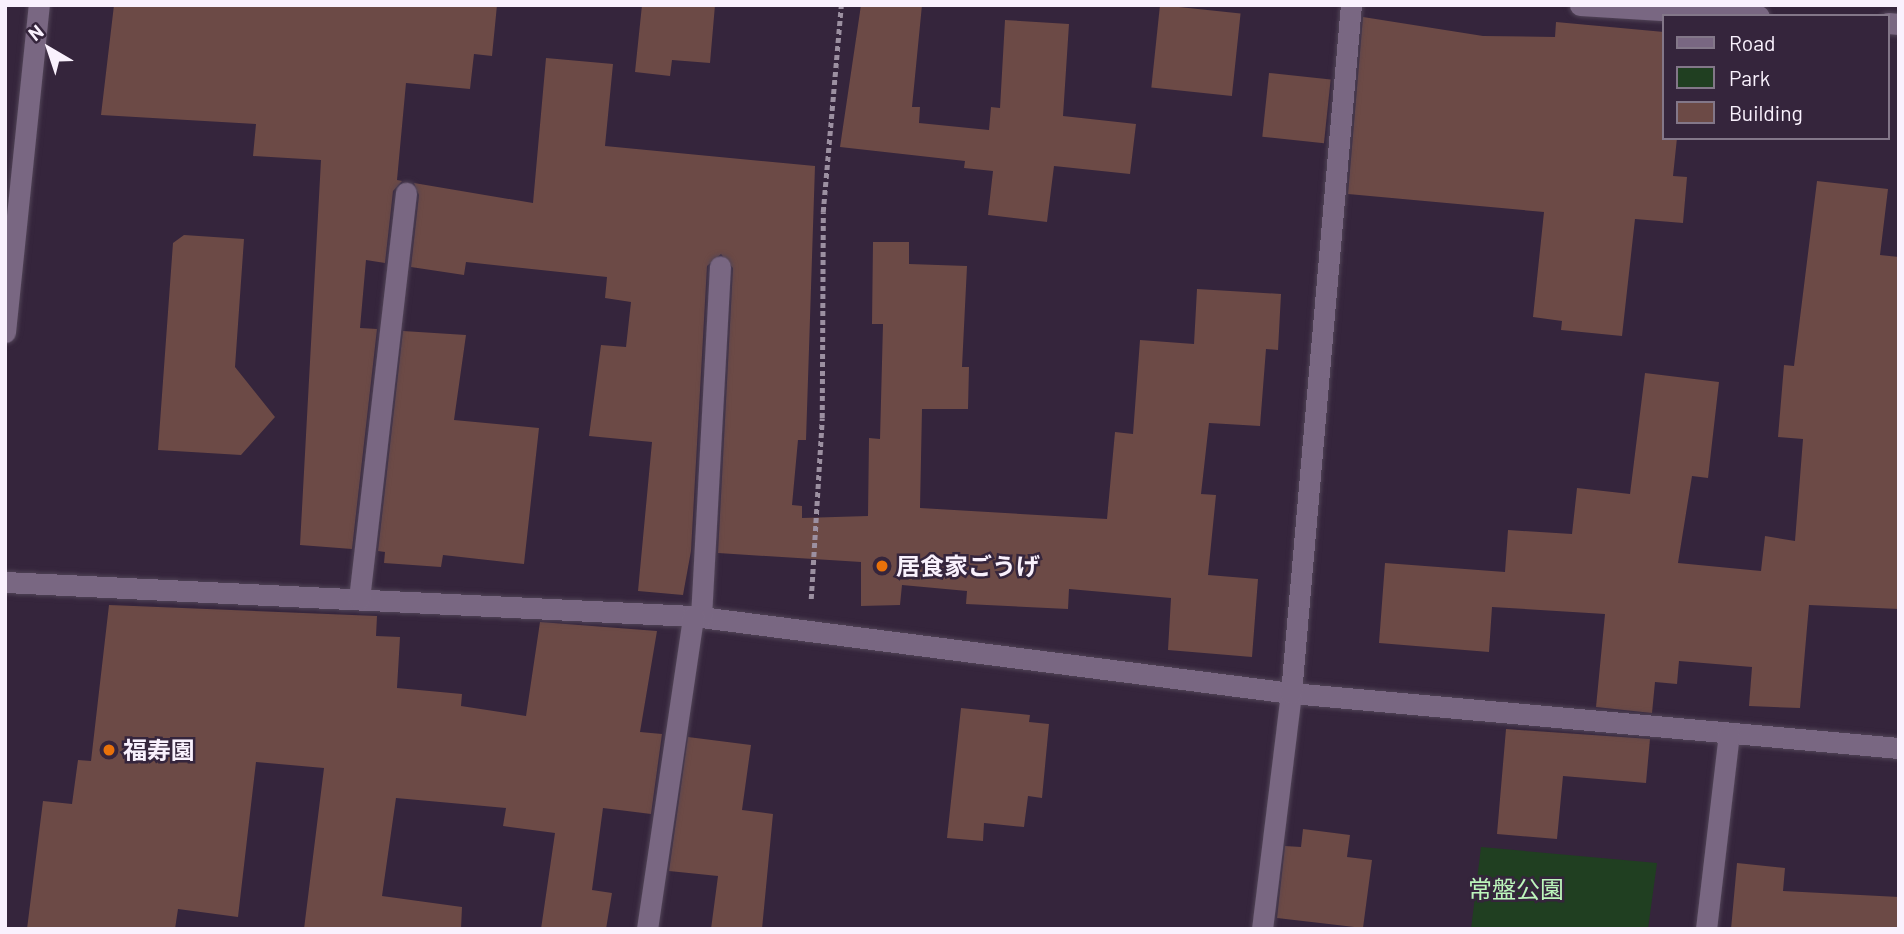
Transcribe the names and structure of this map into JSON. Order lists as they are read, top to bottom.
{
  "parks": ["常盤公園"],
  "places": ["居食家ごうげ", "福寿園"],
  "legend": ["Road", "Park", "Building"],
  "north": "top left"
}
